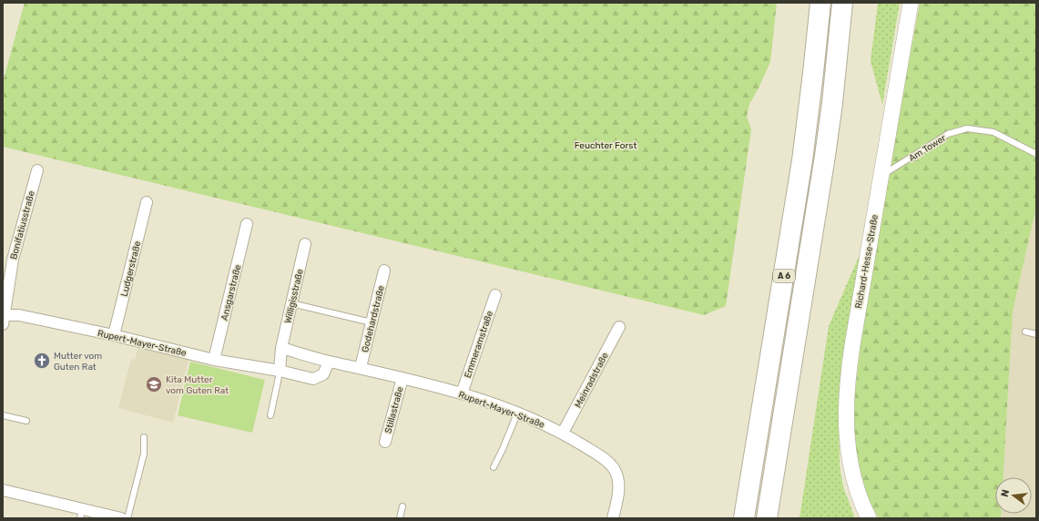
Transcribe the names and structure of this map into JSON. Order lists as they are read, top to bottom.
{
  "streets": {
    "highway": ["A 6"],
    "street": [
      "Bonifatiusstraße",
      "Richard-Hesse-Straße",
      "Ludgerstraße",
      "Ansgarstraße",
      "Willigisstraße",
      "Godehardstraße",
      "Rupert-Mayer-Straße",
      "Emmeramstraße",
      "Meinradstraße",
      "Stillastraße"
    ],
    "lane": ["Am Tower"]
  },
  "crossings": [
    ["Am Tower", "Richard-Hesse-Straße"],
    ["Bonifatiusstraße", "Rupert-Mayer-Straße"],
    ["Ludgerstraße", "Rupert-Mayer-Straße"],
    ["Ansgarstraße", "Rupert-Mayer-Straße"],
    ["Willigisstraße", "Rupert-Mayer-Straße"],
    ["Godehardstraße", "Rupert-Mayer-Straße"],
    ["Rupert-Mayer-Straße", "Emmeramstraße"],
    ["Rupert-Mayer-Straße", "Meinradstraße"],
    ["Rupert-Mayer-Straße", "Stillastraße"]
  ],
  "parks": ["Feuchter Forst"],
  "places": {
    "church": ["Mutter vom Guten Rat"],
    "school or university": ["Kita Mutter vom Guten Rat"]
  },
  "north": "left"
}
